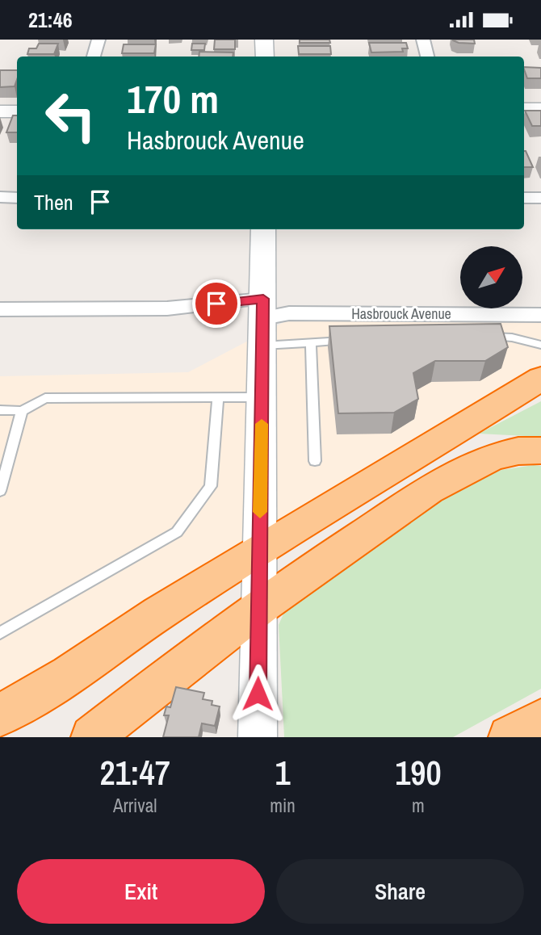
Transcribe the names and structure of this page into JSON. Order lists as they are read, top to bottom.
{
  "streets": {
    "street": ["Hasbrouck Avenue"]
  },
  "north": "top right",
  "page": {
    "status": "21:46",
    "turn": ["170 m", "Hasbrouck Avenue"],
    "then": "Then",
    "eta": [
      "21:47",
      "Arrival",
      "1",
      "min",
      "190",
      "m"
    ],
    "buttons": ["Exit", "Share"]
  }
}
